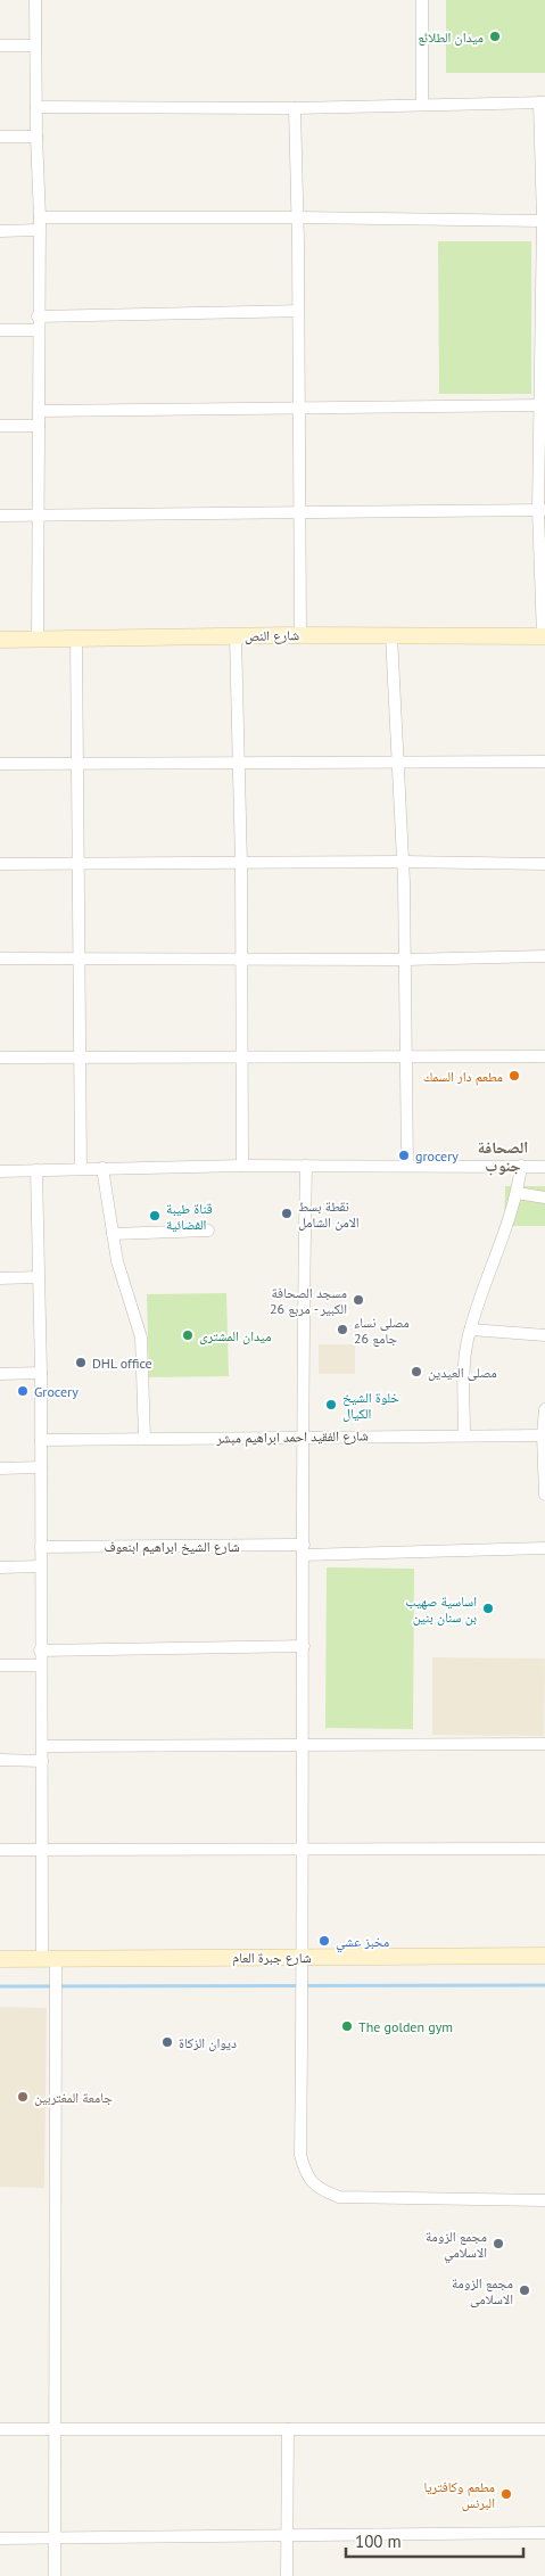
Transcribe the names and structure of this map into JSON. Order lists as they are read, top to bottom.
{
  "streets": {
    "street": [
      "شارع النص",
      "شارع الفقيد احمد ابراهيم مبشر",
      "شارع الشيخ ابراهيم ابنعوف",
      "شارع جبرة العام"
    ]
  },
  "districts": ["الصحافة جنوب"],
  "places": [
    "ميدان الطلائع",
    "مطعم دار السمك",
    "grocery",
    "نقطة بسط الامن الشامل",
    "قناة طيبة الفضائية",
    "مسجد الصحافة الكبير - مربع 26",
    "مصلى نساء جامع 26",
    "ميدان المشترى",
    "DHL office",
    "مصلى العيدين",
    "Grocery",
    "خلوة الشيخ الكيال",
    "اساسية صهيب بن سنان بنين",
    "مخبز عشي",
    "The golden gym",
    "ديوان الزكاة",
    "جامعة المغتربين",
    "مجمع الزومة الاسلامي",
    "مجمع الزومة الاسلامى",
    "مطعم وكافتريا البرنس"
  ],
  "scale_bar": "100 m"
}
